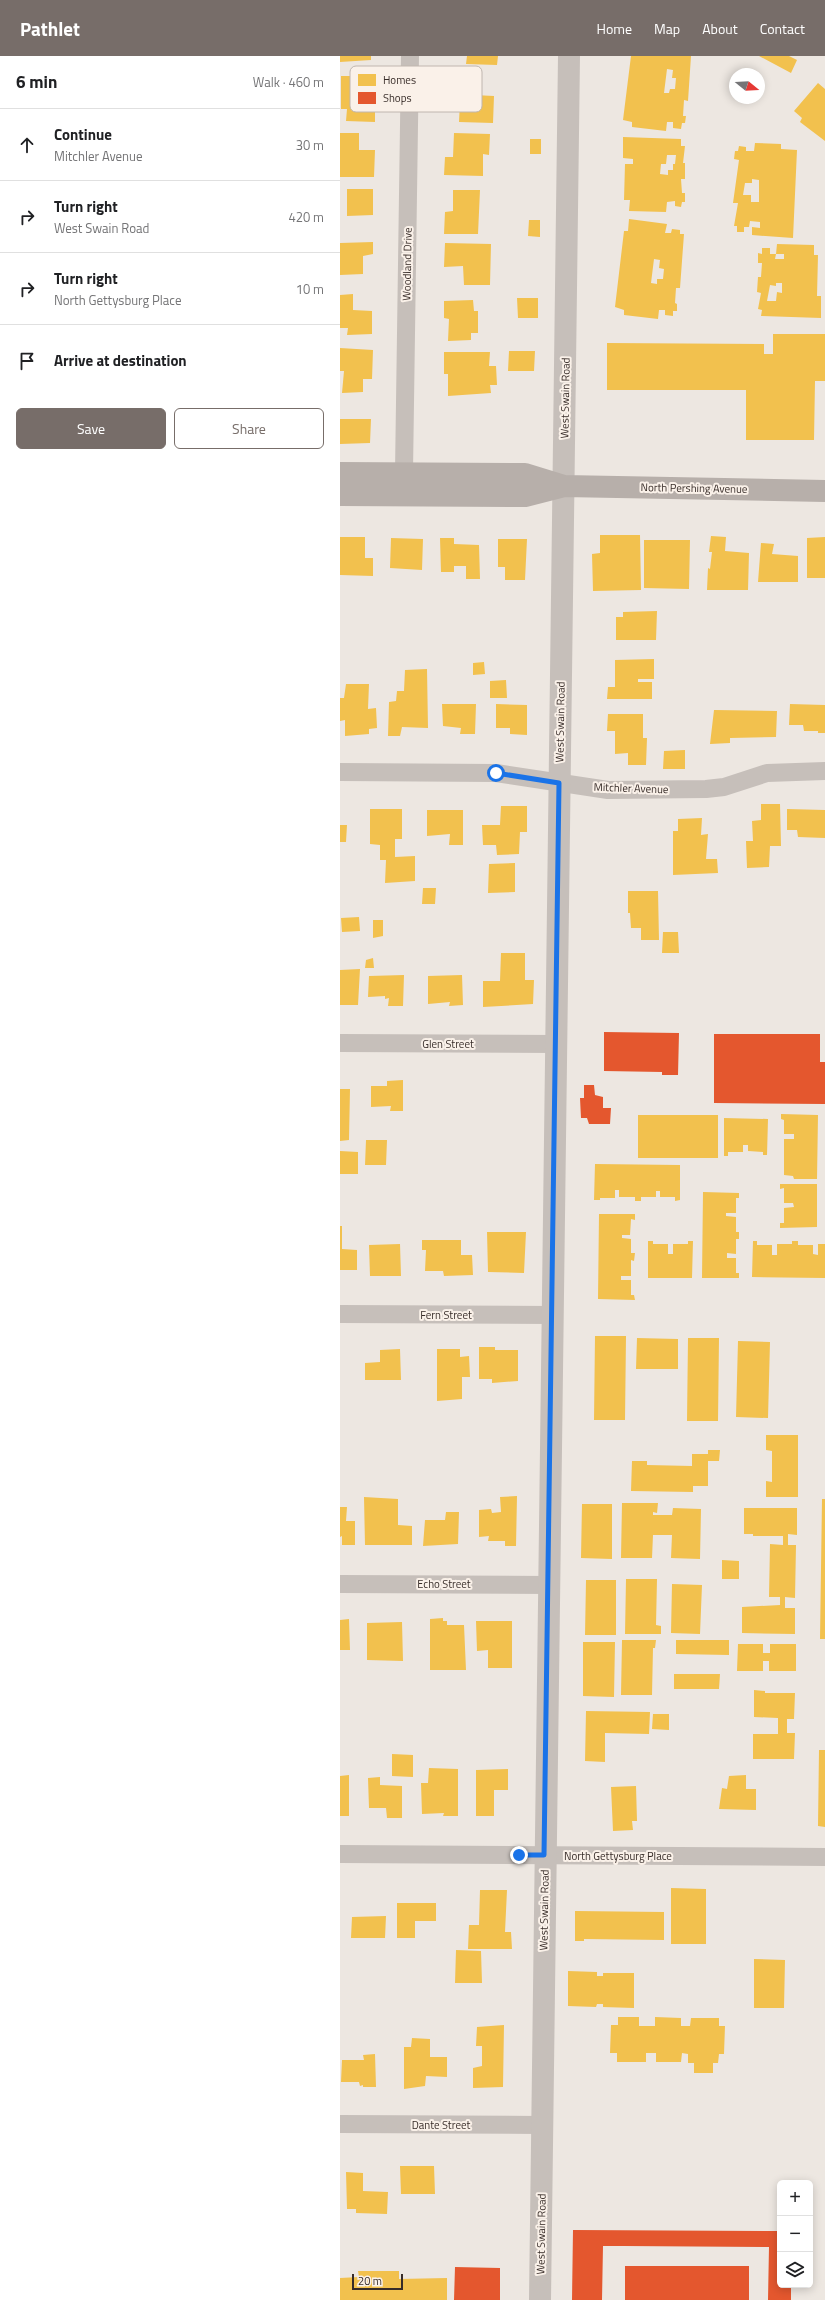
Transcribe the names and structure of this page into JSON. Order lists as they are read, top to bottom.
{
  "streets": {
    "main road": ["North Pershing Avenue"],
    "street": [
      "Woodland Drive",
      "West Swain Road",
      "Mitchler Avenue",
      "Glen Street",
      "Fern Street",
      "Echo Street",
      "North Gettysburg Place",
      "Dante Street"
    ]
  },
  "crossings": [
    ["Woodland Drive", "North Pershing Avenue"],
    ["West Swain Road", "North Pershing Avenue"],
    ["West Swain Road", "Mitchler Avenue"],
    ["West Swain Road", "Glen Street"],
    ["West Swain Road", "Fern Street"],
    ["West Swain Road", "Echo Street"],
    ["West Swain Road", "North Gettysburg Place"],
    ["West Swain Road", "Dante Street"]
  ],
  "legend": ["Homes", "Shops"],
  "scale_bar": "20 m",
  "north": "right",
  "page": {
    "header": "Pathlet",
    "nav": [
      "Home",
      "Map",
      "About",
      "Contact"
    ],
    "heading": ["6 min", "Walk · 460 m"],
    "list": [
      ["Continue", "Mitchler Avenue", "30 m"],
      ["Turn right", "West Swain Road", "420 m"],
      ["Turn right", "North Gettysburg Place", "10 m"],
      "Arrive at destination"
    ],
    "buttons": ["Save", "Share"],
    "map_buttons": ["+", "−"],
    "scale": "20 m"
  }
}
